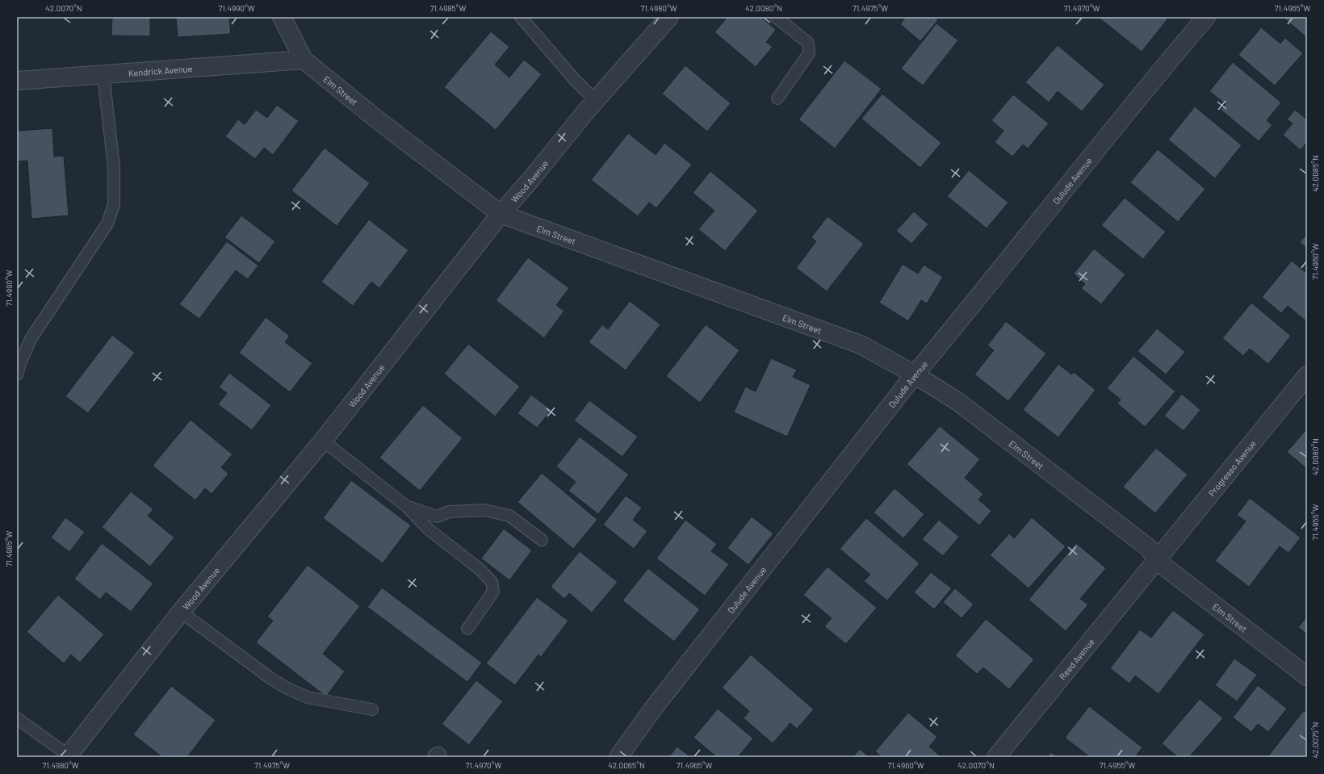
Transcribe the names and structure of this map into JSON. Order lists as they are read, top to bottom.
{
  "streets": {
    "street": [
      "Kendrick Avenue",
      "Elm Street",
      "Dulude Avenue",
      "Wood Avenue",
      "Progresso Avenue",
      "Reed Avenue"
    ]
  },
  "crossings": [
    ["Kendrick Avenue", "Elm Street"],
    ["Elm Street", "Dulude Avenue"],
    ["Elm Street", "Wood Avenue"],
    ["Elm Street", "Progresso Avenue"],
    ["Elm Street", "Reed Avenue"],
    ["Progresso Avenue", "Reed Avenue"]
  ],
  "coordinates": [
    "42.0070°N",
    "71.4990°W",
    "71.4985°W",
    "71.4980°W",
    "42.0080°N",
    "71.4975°W",
    "71.4970°W",
    "71.4965°W",
    "42.0085°N",
    "71.4960°W",
    "71.4955°W",
    "42.0075°N",
    "42.0065°N"
  ]
}
